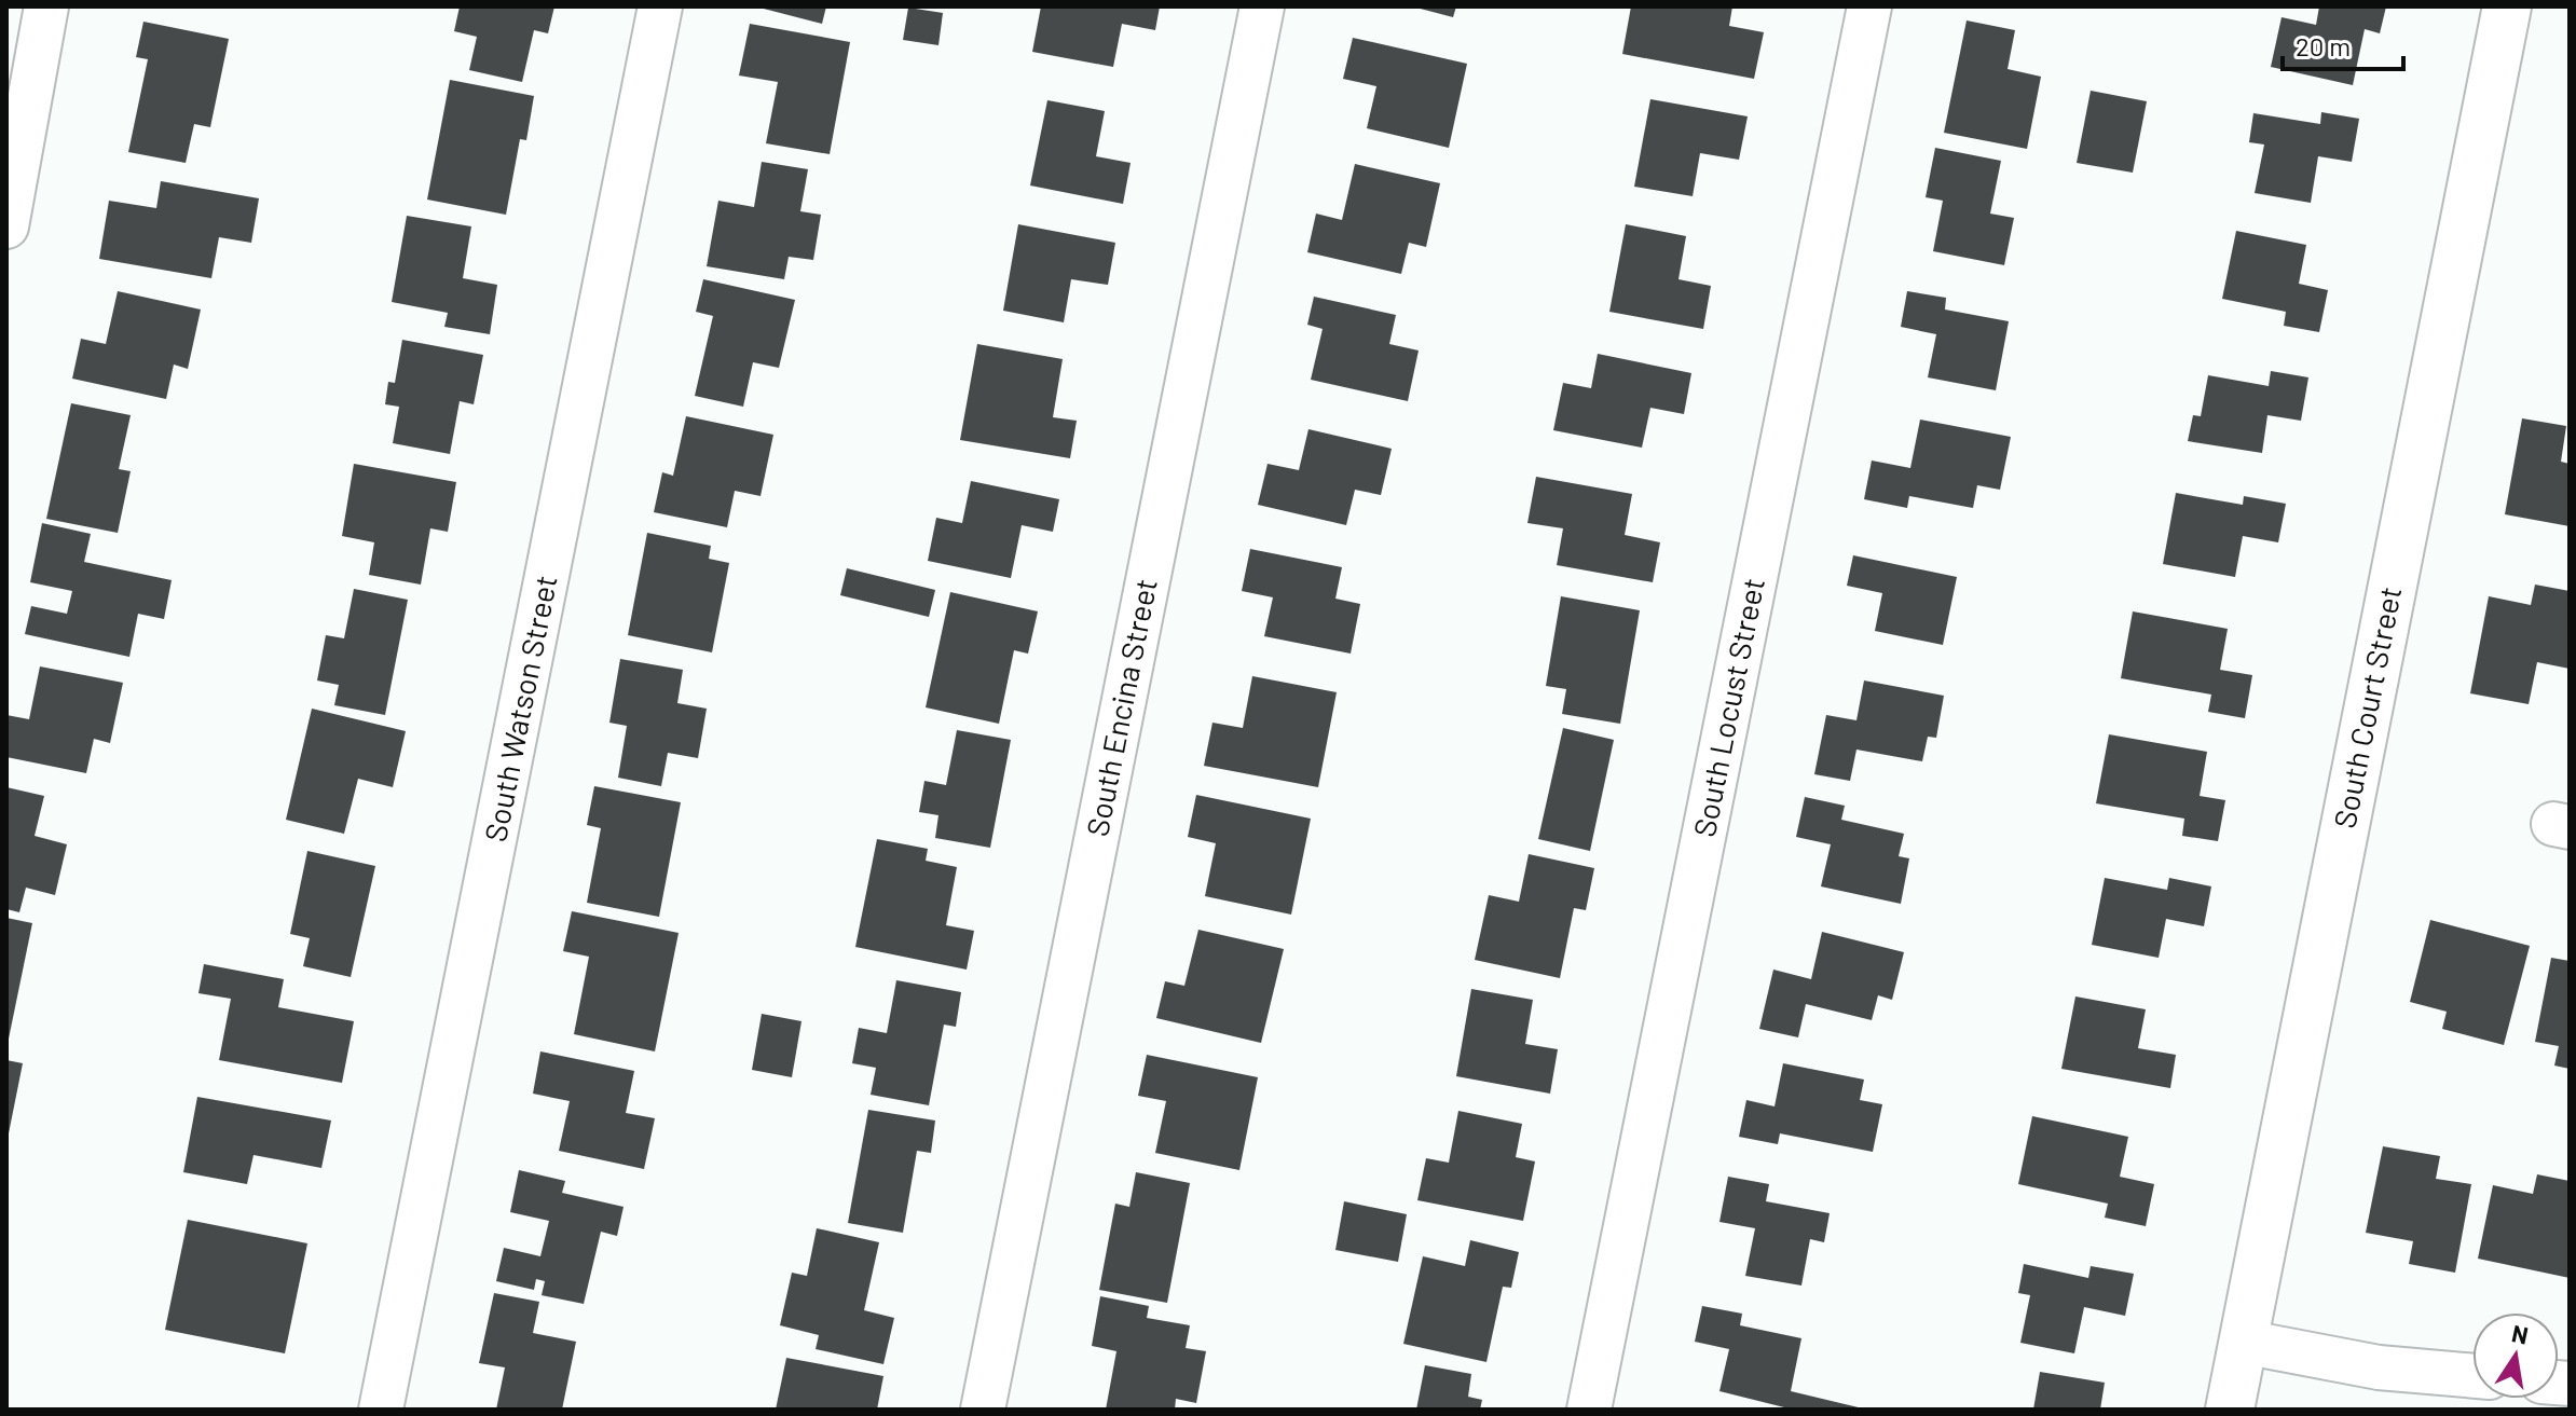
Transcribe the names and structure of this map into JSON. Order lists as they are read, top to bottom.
{
  "streets": {
    "street": [
      "South Encina Street",
      "South Locust Street",
      "South Court Street",
      "South Watson Street"
    ]
  },
  "scale_bar": "20 m",
  "north": "top"
}
